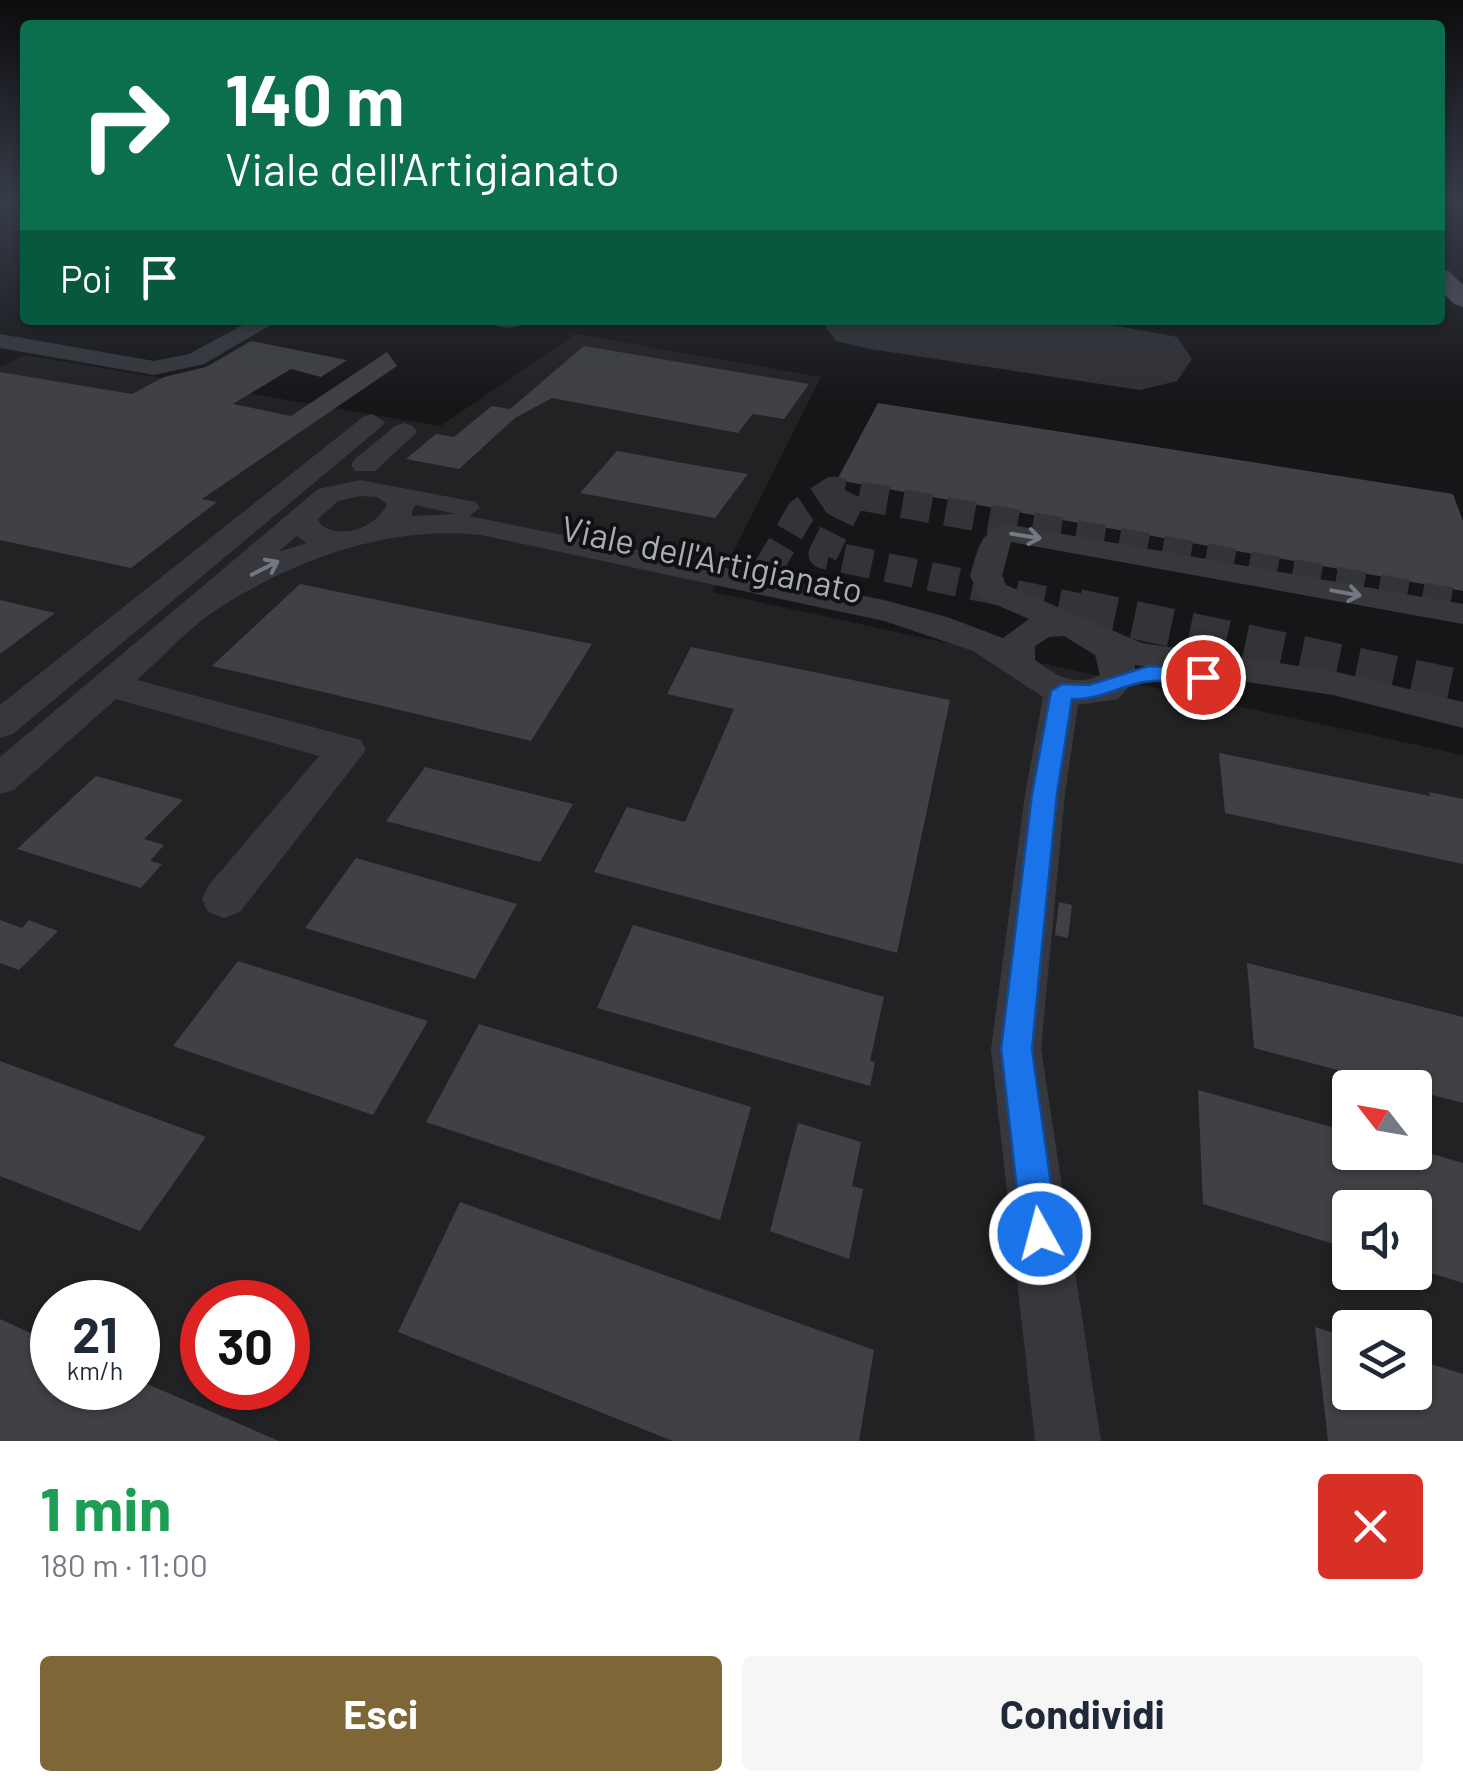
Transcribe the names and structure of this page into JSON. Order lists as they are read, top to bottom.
{
  "streets": {
    "street": ["Viale dell'Artigianato"]
  },
  "north": "top left",
  "page": {
    "turn": ["140 m", "Viale dell'Artigianato"],
    "then": "Poi",
    "speed": "21 km/h",
    "limit": "30",
    "heading": ["1 min", "180 m · 11:00"],
    "buttons": ["Esci", "Condividi"]
  }
}
